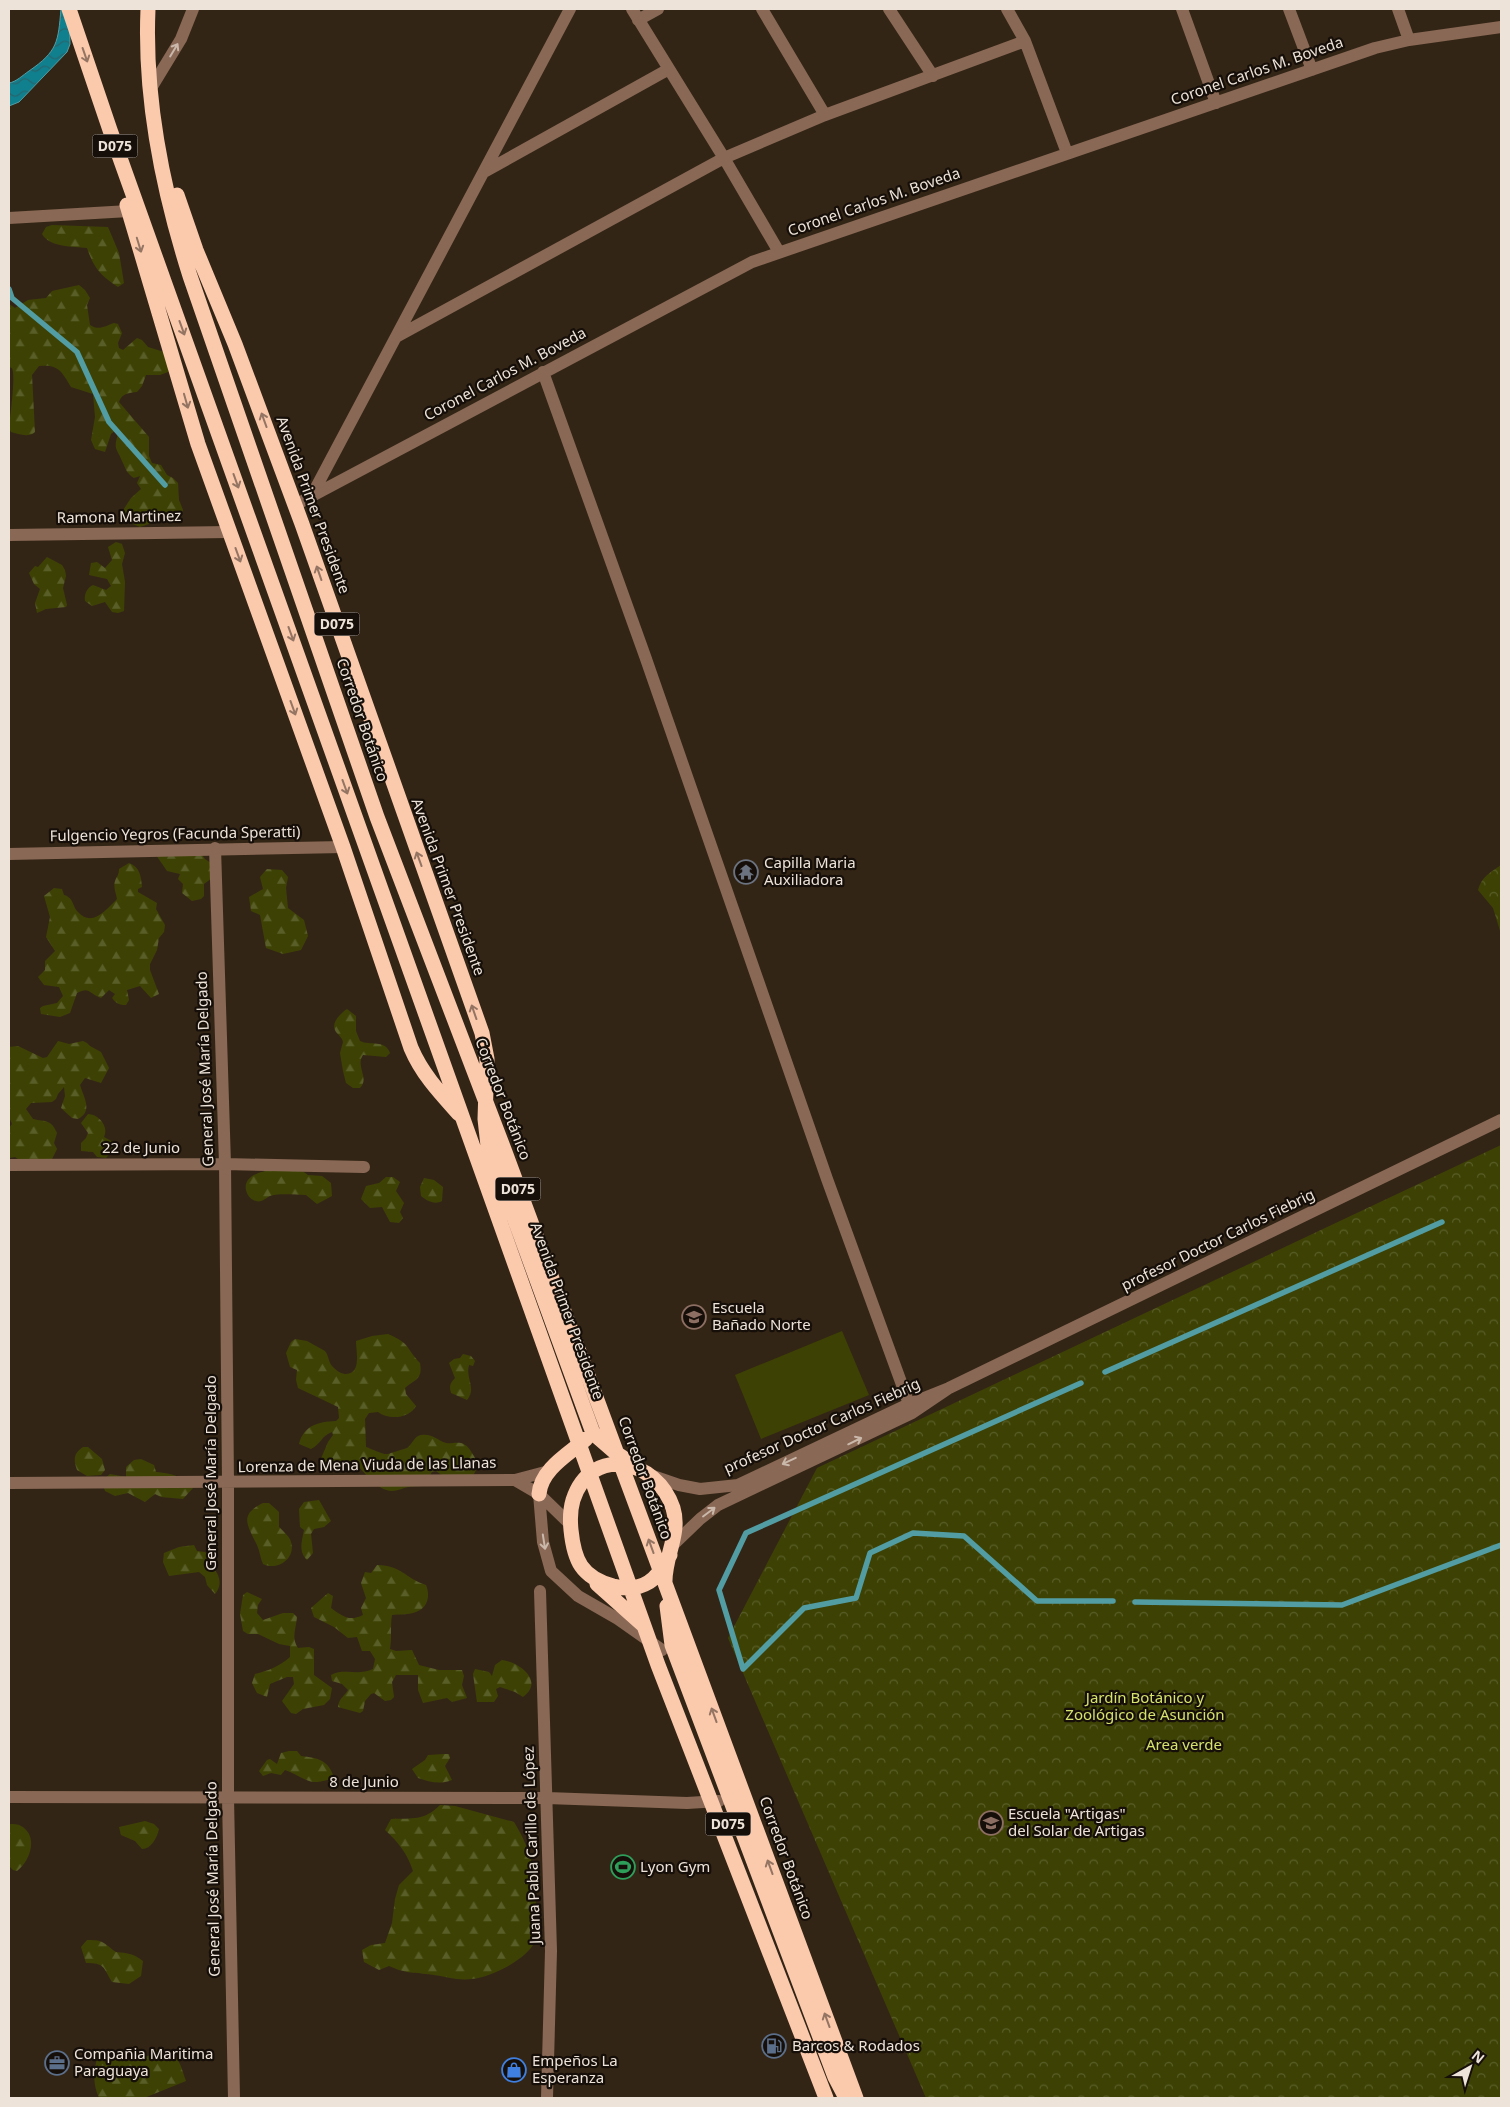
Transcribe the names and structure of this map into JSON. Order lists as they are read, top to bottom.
{
  "streets": {
    "highway": ["D075", "Avenida Primer Presidente", "Corredor Botánico"],
    "street": [
      "Coronel Carlos M. Boveda",
      "Ramona Martinez",
      "Fulgencio Yegros (Facunda Speratti)",
      "General José María Delgado",
      "22 de Junio",
      "profesor Doctor Carlos Fiebrig",
      "Lorenza de Mena Viuda de las Llanas",
      "8 de Junio",
      "Juana Pabla Carillo de López"
    ]
  },
  "crossings": [
    ["Coronel Carlos M. Boveda", "Avenida Primer Presidente"],
    ["D075", "Avenida Primer Presidente"],
    ["D075", "Corredor Botánico"],
    ["D075", "profesor Doctor Carlos Fiebrig"],
    ["D075", "Lorenza de Mena Viuda de las Llanas"],
    ["D075", "8 de Junio"],
    ["Avenida Primer Presidente", "Ramona Martinez"],
    ["Avenida Primer Presidente", "Corredor Botánico"],
    ["Avenida Primer Presidente", "Fulgencio Yegros (Facunda Speratti)"],
    ["Avenida Primer Presidente", "profesor Doctor Carlos Fiebrig"],
    ["Avenida Primer Presidente", "Lorenza de Mena Viuda de las Llanas"],
    ["Fulgencio Yegros (Facunda Speratti)", "General José María Delgado"],
    ["General José María Delgado", "22 de Junio"],
    ["General José María Delgado", "Lorenza de Mena Viuda de las Llanas"],
    ["General José María Delgado", "8 de Junio"],
    ["profesor Doctor Carlos Fiebrig", "Lorenza de Mena Viuda de las Llanas"],
    ["8 de Junio", "Juana Pabla Carillo de López"]
  ],
  "parks": ["Jardín Botánico y Zoológico de Asunción", "Area verde"],
  "places": {
    "temple": ["Capilla Maria Auxiliadora"],
    "school or university": ["Escuela Bañado Norte", "Escuela \"Artigas\" del Solar de Artigas"],
    "sports": ["Lyon Gym"],
    "fuel station": ["Barcos & Rodados"],
    "office": ["Compañia Maritima Paraguaya"],
    "shop": ["Empeños La Esperanza"]
  },
  "north": "top right"
}
